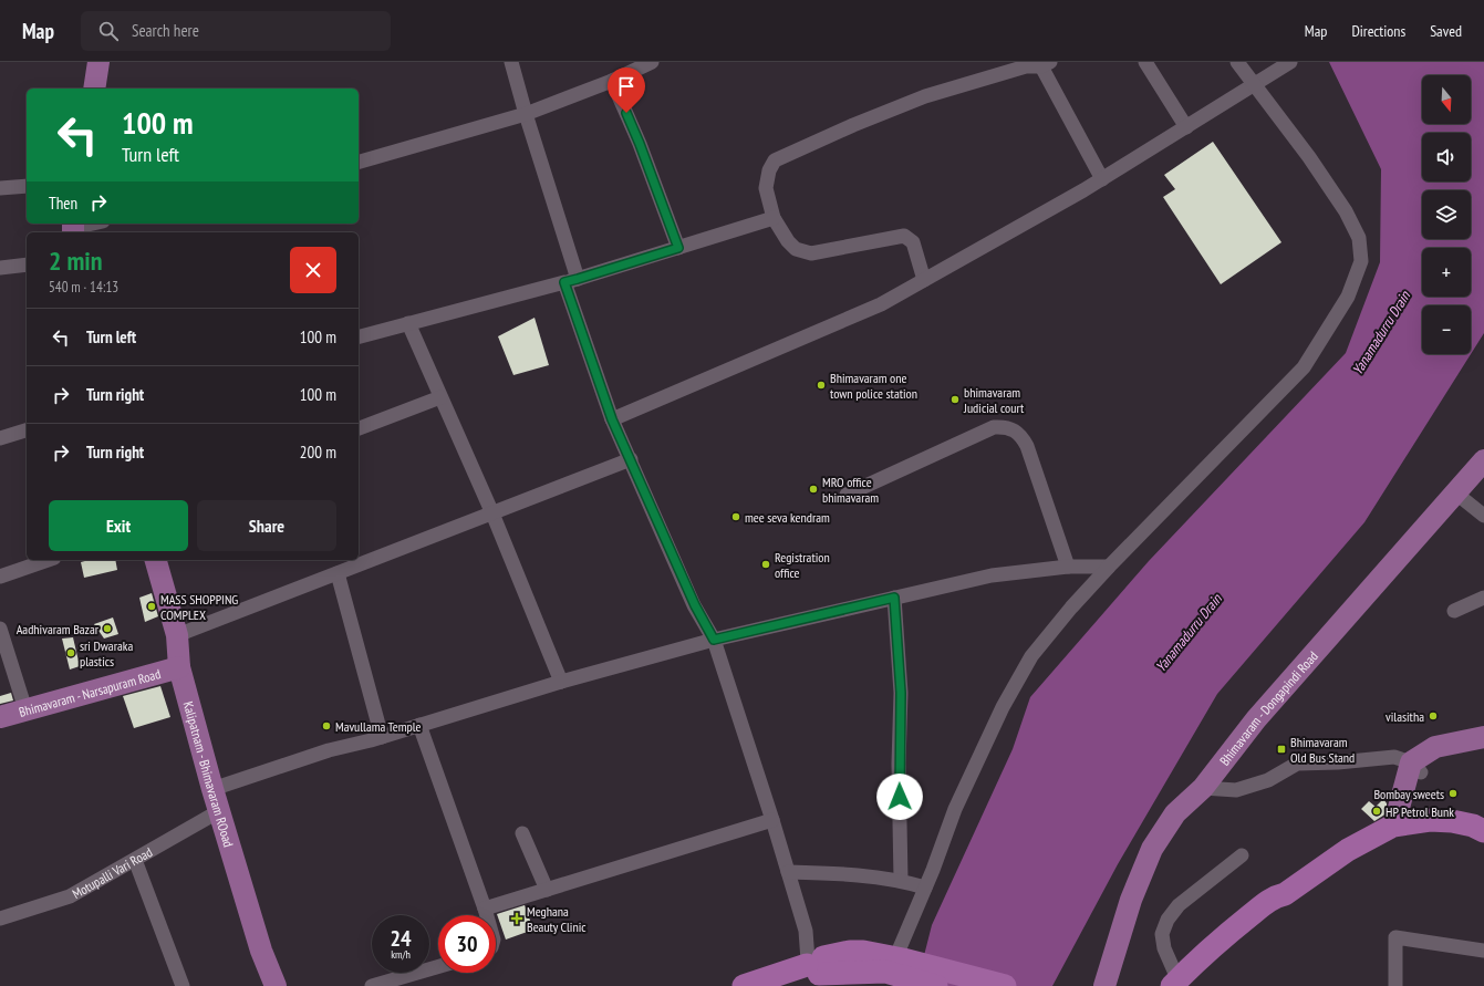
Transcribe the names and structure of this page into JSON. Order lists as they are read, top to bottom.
{
  "streets": {
    "main road": ["Bhimavaram - Narsapuram Road", "Bhimavaram - Dongapindi Road", "Kalipatnam - Bhimavaram ROoad"],
    "street": ["Motupalli Vari Road"]
  },
  "crossings": [
    ["Bhimavaram - Narsapuram Road", "Kalipatnam - Bhimavaram ROoad"],
    ["Kalipatnam - Bhimavaram ROoad", "Motupalli Vari Road"]
  ],
  "water": ["Yanamadurru Drain"],
  "places": {
    "other": [
      "Bhimavaram one town police station",
      "bhimavaram Judicial court",
      "MRO office bhimavaram",
      "mee seva kendram",
      "Registration office",
      "MASS SHOPPING COMPLEX",
      "Aadhivaram Bazar",
      "sri Dwaraka plastics",
      "vilasitha",
      "Mavullama Temple",
      "Bombay sweets",
      "HP Petrol Bunk"
    ],
    "transit": ["Bhimavaram Old Bus Stand"],
    "health": ["Meghana Beauty Clinic"]
  },
  "north": "bottom",
  "page": {
    "header": "Map",
    "search": "Search here",
    "nav": ["Map", "Directions", "Saved"],
    "map_buttons": ["+", "−"],
    "turn": ["100 m", "Turn left"],
    "then": "Then",
    "heading": ["2 min", "540 m · 14:13"],
    "list": [
      {
        "name": "Turn left",
        "value": "100 m"
      },
      {
        "name": "Turn right",
        "value": "100 m"
      },
      {
        "name": "Turn right",
        "value": "200 m"
      }
    ],
    "buttons": ["Exit", "Share"],
    "speed": "24 km/h",
    "limit": "30"
  }
}
